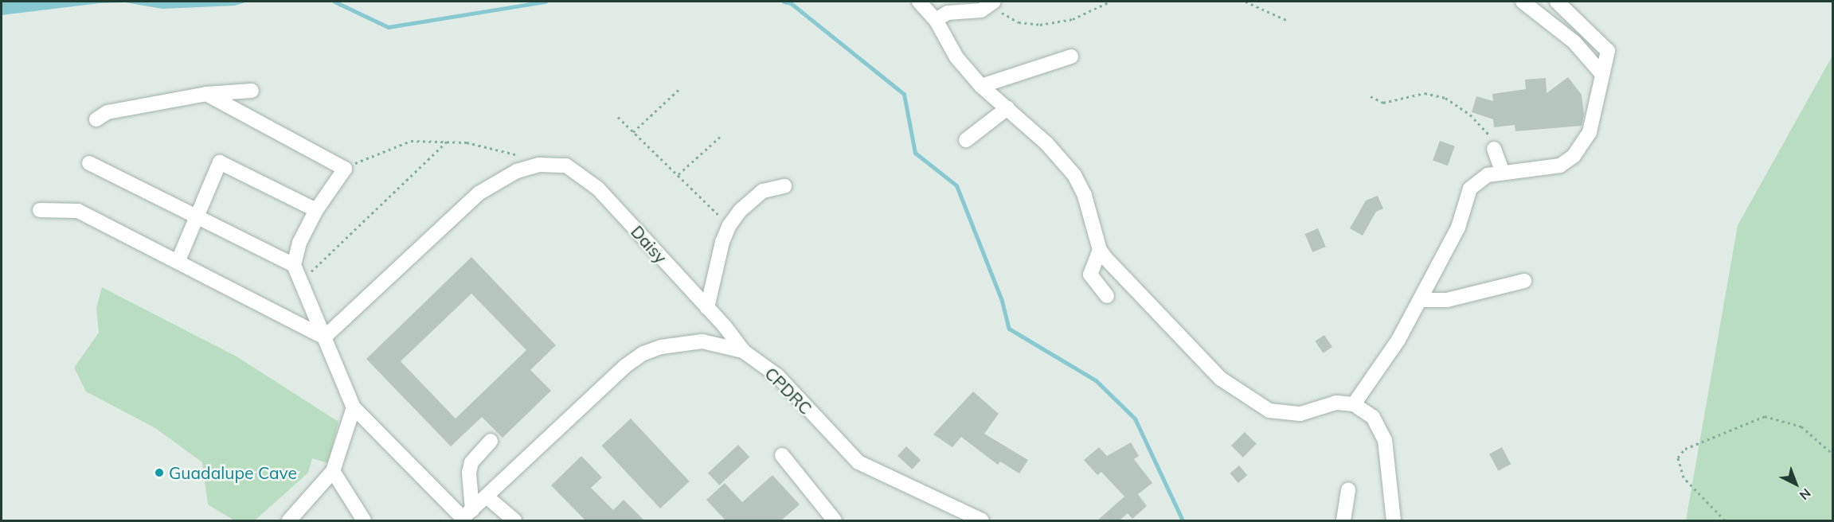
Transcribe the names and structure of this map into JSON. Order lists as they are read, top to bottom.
{
  "streets": {
    "street": ["Daisy", "CPDRC"]
  },
  "crossings": [
    ["Daisy", "CPDRC"]
  ],
  "places": ["Guadalupe Cave"],
  "north": "bottom right"
}
